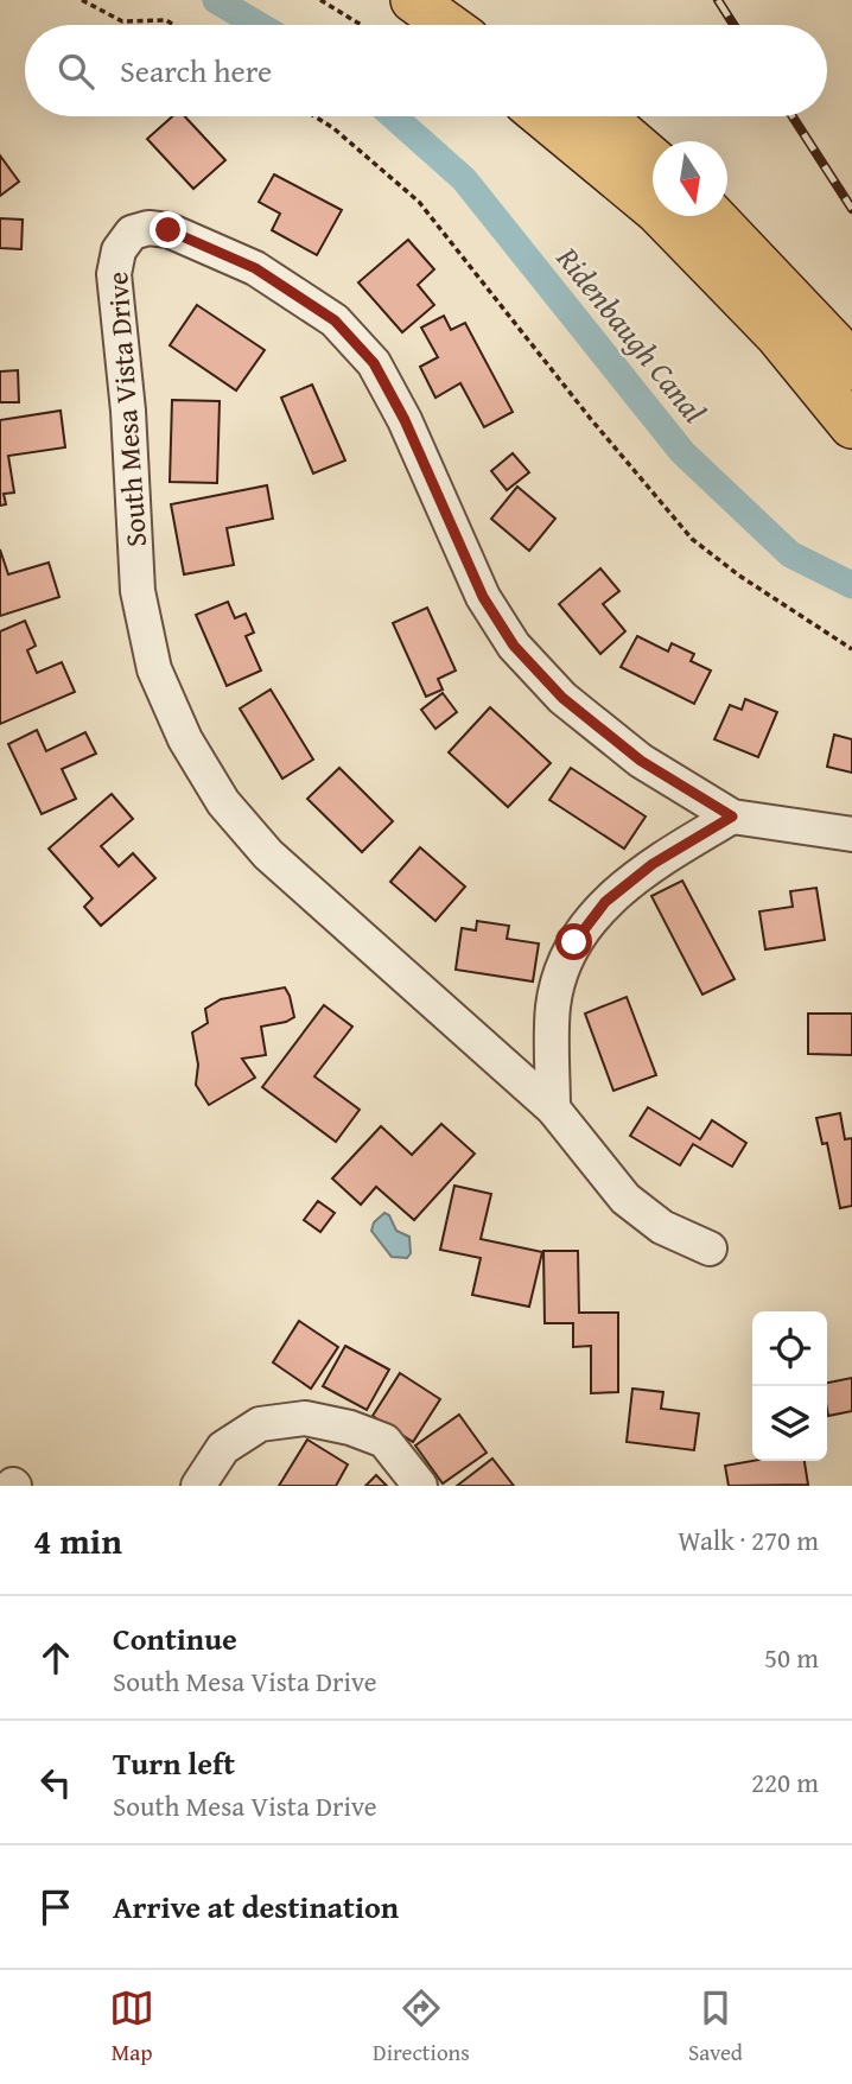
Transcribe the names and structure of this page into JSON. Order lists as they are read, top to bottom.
{
  "streets": {
    "street": ["South Mesa Vista Drive"]
  },
  "water": ["Ridenbaugh Canal"],
  "north": "bottom",
  "page": {
    "search": "Search here",
    "heading": ["4 min", "Walk · 270 m"],
    "list": [
      ["Continue", "South Mesa Vista Drive", "50 m"],
      ["Turn left", "South Mesa Vista Drive", "220 m"],
      "Arrive at destination"
    ],
    "nav": ["Map", "Directions", "Saved"]
  }
}
